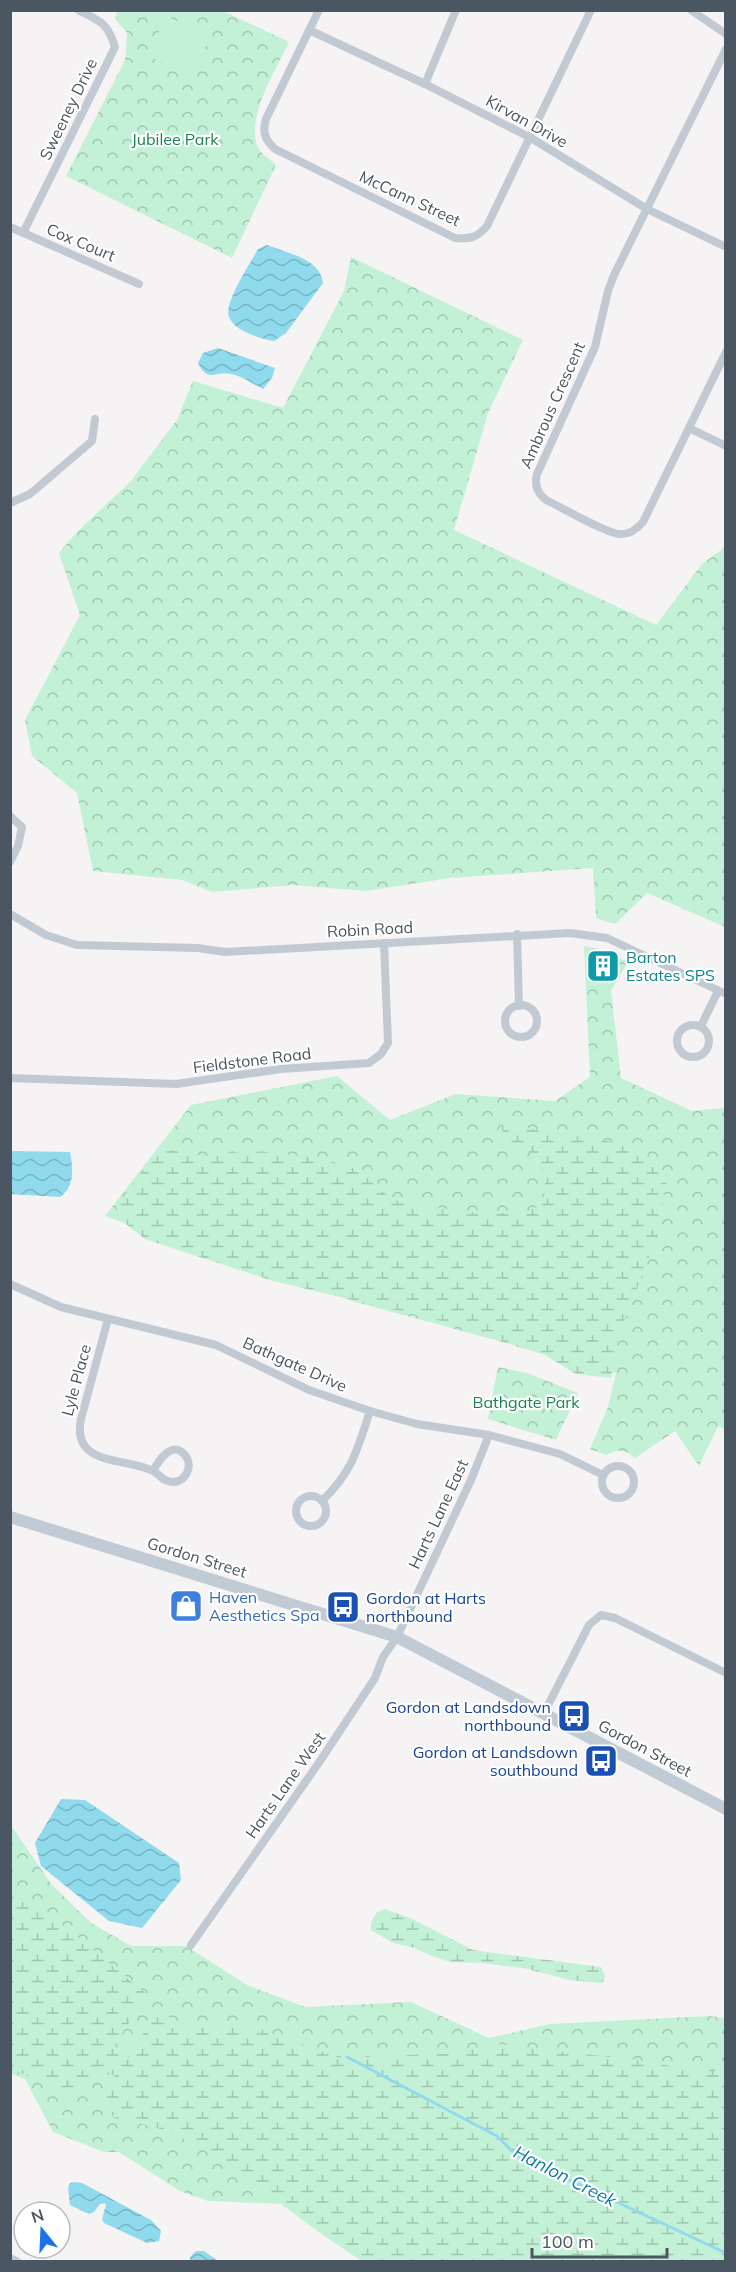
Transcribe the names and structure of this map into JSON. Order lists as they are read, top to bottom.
{
  "streets": {
    "main road": ["Gordon Street"],
    "street": [
      "Sweeney Drive",
      "Kirvan Drive",
      "McCann Street",
      "Cox Court",
      "Ambrous Crescent",
      "Robin Road",
      "Fieldstone Road",
      "Bathgate Drive",
      "Lyle Place",
      "Harts Lane East",
      "Harts Lane West"
    ]
  },
  "crossings": [
    ["Sweeney Drive", "Cox Court"],
    ["Kirvan Drive", "McCann Street"],
    ["Kirvan Drive", "Ambrous Crescent"],
    ["Robin Road", "Fieldstone Road"],
    ["Bathgate Drive", "Lyle Place"],
    ["Bathgate Drive", "Harts Lane East"],
    ["Harts Lane East", "Gordon Street"],
    ["Harts Lane East", "Harts Lane West"],
    ["Gordon Street", "Harts Lane West"]
  ],
  "water": ["Hanlon Creek"],
  "parks": ["Jubilee Park", "Bathgate Park"],
  "places": {
    "building": ["Barton Estates SPS"],
    "shop": ["Haven Aesthetics Spa"],
    "bus stop": ["Gordon at Harts northbound", "Gordon at Landsdown northbound", "Gordon at Landsdown southbound"]
  },
  "scale_bar": "100 m",
  "north": "top"
}
